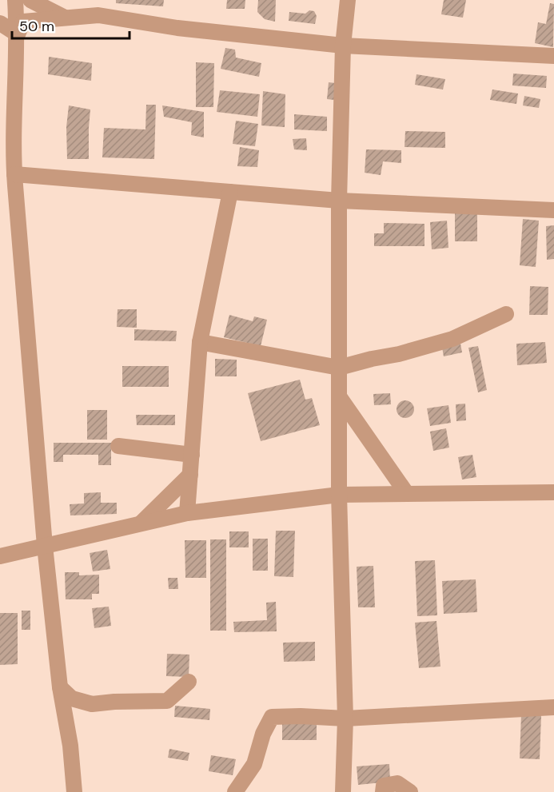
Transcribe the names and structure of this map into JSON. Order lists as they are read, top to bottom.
{
  "scale_bar": "50 m"
}
